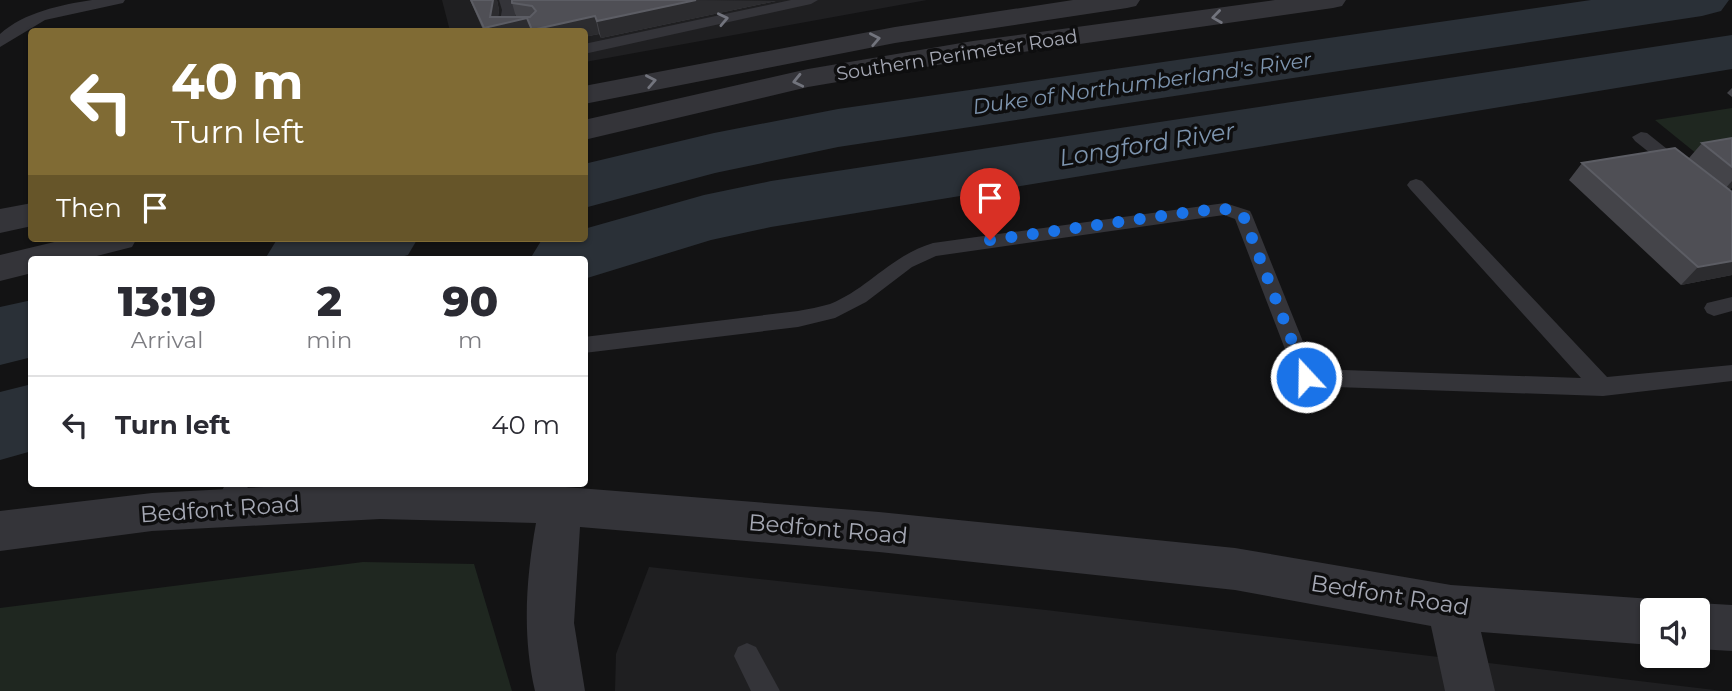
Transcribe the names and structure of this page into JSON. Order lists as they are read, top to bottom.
{
  "streets": {
    "street": ["Southern Perimeter Road", "Bedfont Road"]
  },
  "water": ["Duke of Northumberland's River", "Longford River"],
  "page": {
    "turn": ["40 m", "Turn left"],
    "then": "Then",
    "eta": [
      "13:19",
      "Arrival",
      "2",
      "min",
      "90",
      "m"
    ],
    "list": [
      {
        "name": "Turn left",
        "value": "40 m"
      }
    ]
  }
}
